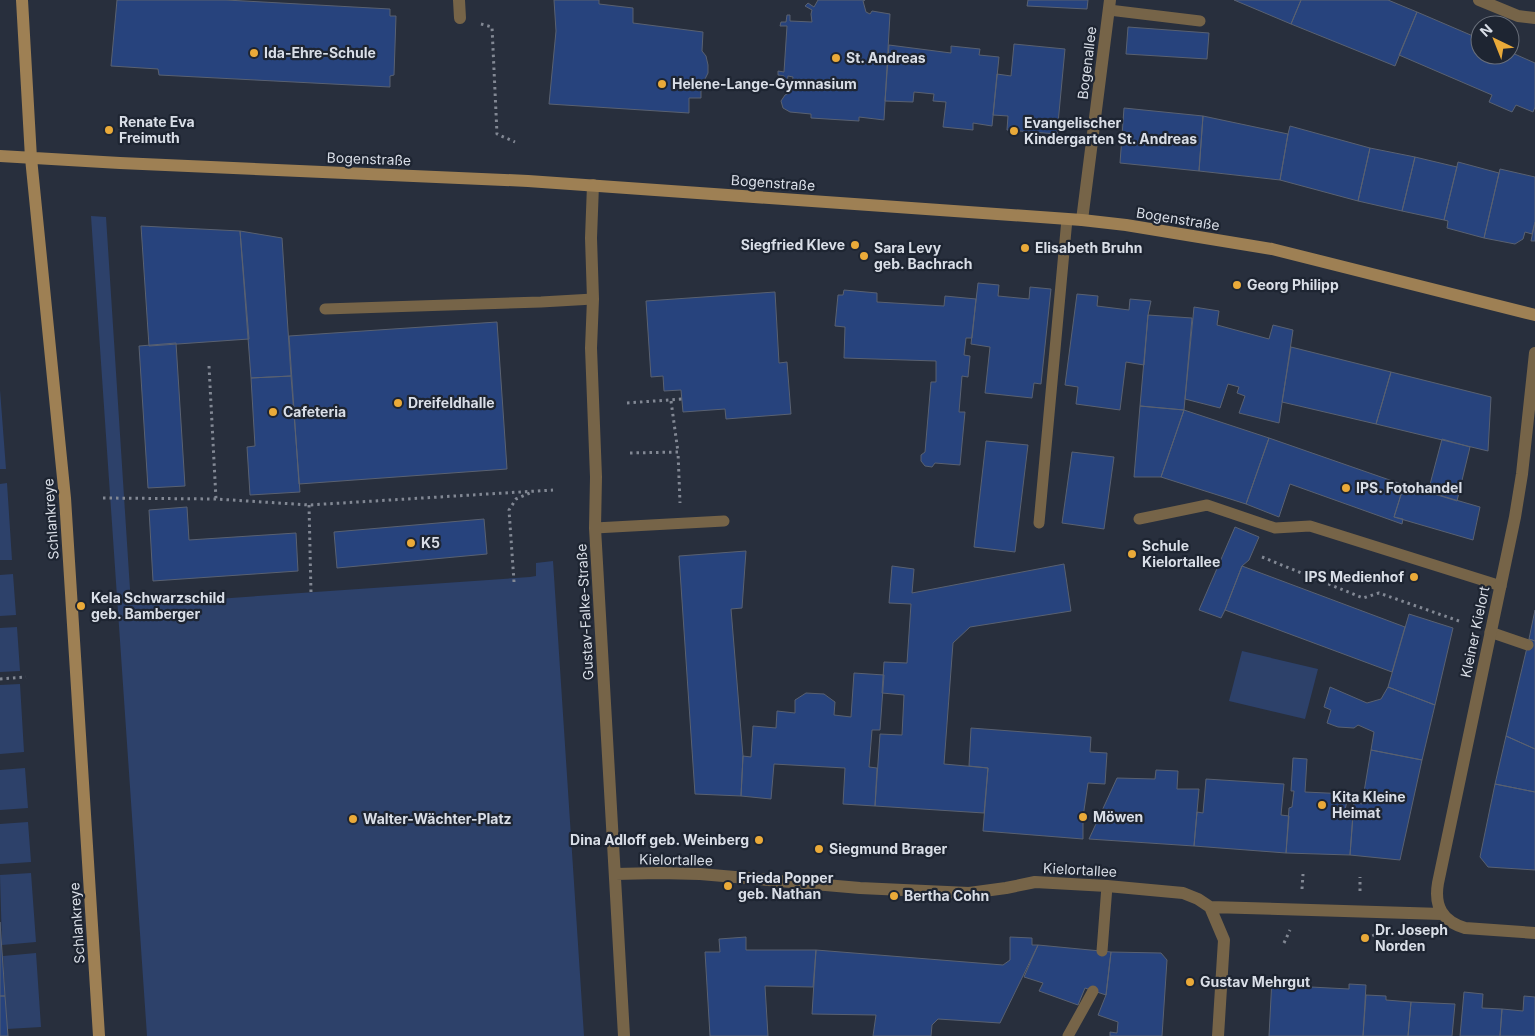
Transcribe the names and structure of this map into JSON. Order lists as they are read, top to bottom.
{
  "streets": {
    "street": [
      "Bogenallee",
      "Bogenstraße",
      "Schlankreye",
      "Gustav-Falke-Straße",
      "Kleiner Kielort",
      "Kielortallee"
    ]
  },
  "crossings": [
    ["Bogenallee", "Bogenstraße"],
    ["Bogenstraße", "Schlankreye"],
    ["Bogenstraße", "Gustav-Falke-Straße"],
    ["Gustav-Falke-Straße", "Kielortallee"],
    ["Kleiner Kielort", "Kielortallee"]
  ],
  "places": [
    "Ida-Ehre-Schule",
    "St. Andreas",
    "Helene-Lange-Gymnasium",
    "Renate Eva Freimuth",
    "Evangelischer Kindergarten St. Andreas",
    "Siegfried Kleve",
    "Elisabeth Bruhn",
    "Sara Levy geb. Bachrach",
    "Georg Philipp",
    "Dreifeldhalle",
    "Cafeteria",
    "IPS. Fotohandel",
    "K5",
    "Schule Kielortallee",
    "IPS Medienhof",
    "Kela Schwarzschild geb. Bamberger",
    "Kita Kleine Heimat",
    "Möwen",
    "Walter-Wächter-Platz",
    "Dina Adloff geb. Weinberg",
    "Siegmund Brager",
    "Frieda Popper geb. Nathan",
    "Bertha Cohn",
    "Dr. Joseph Norden",
    "Gustav Mehrgut"
  ],
  "north": "top left"
}
